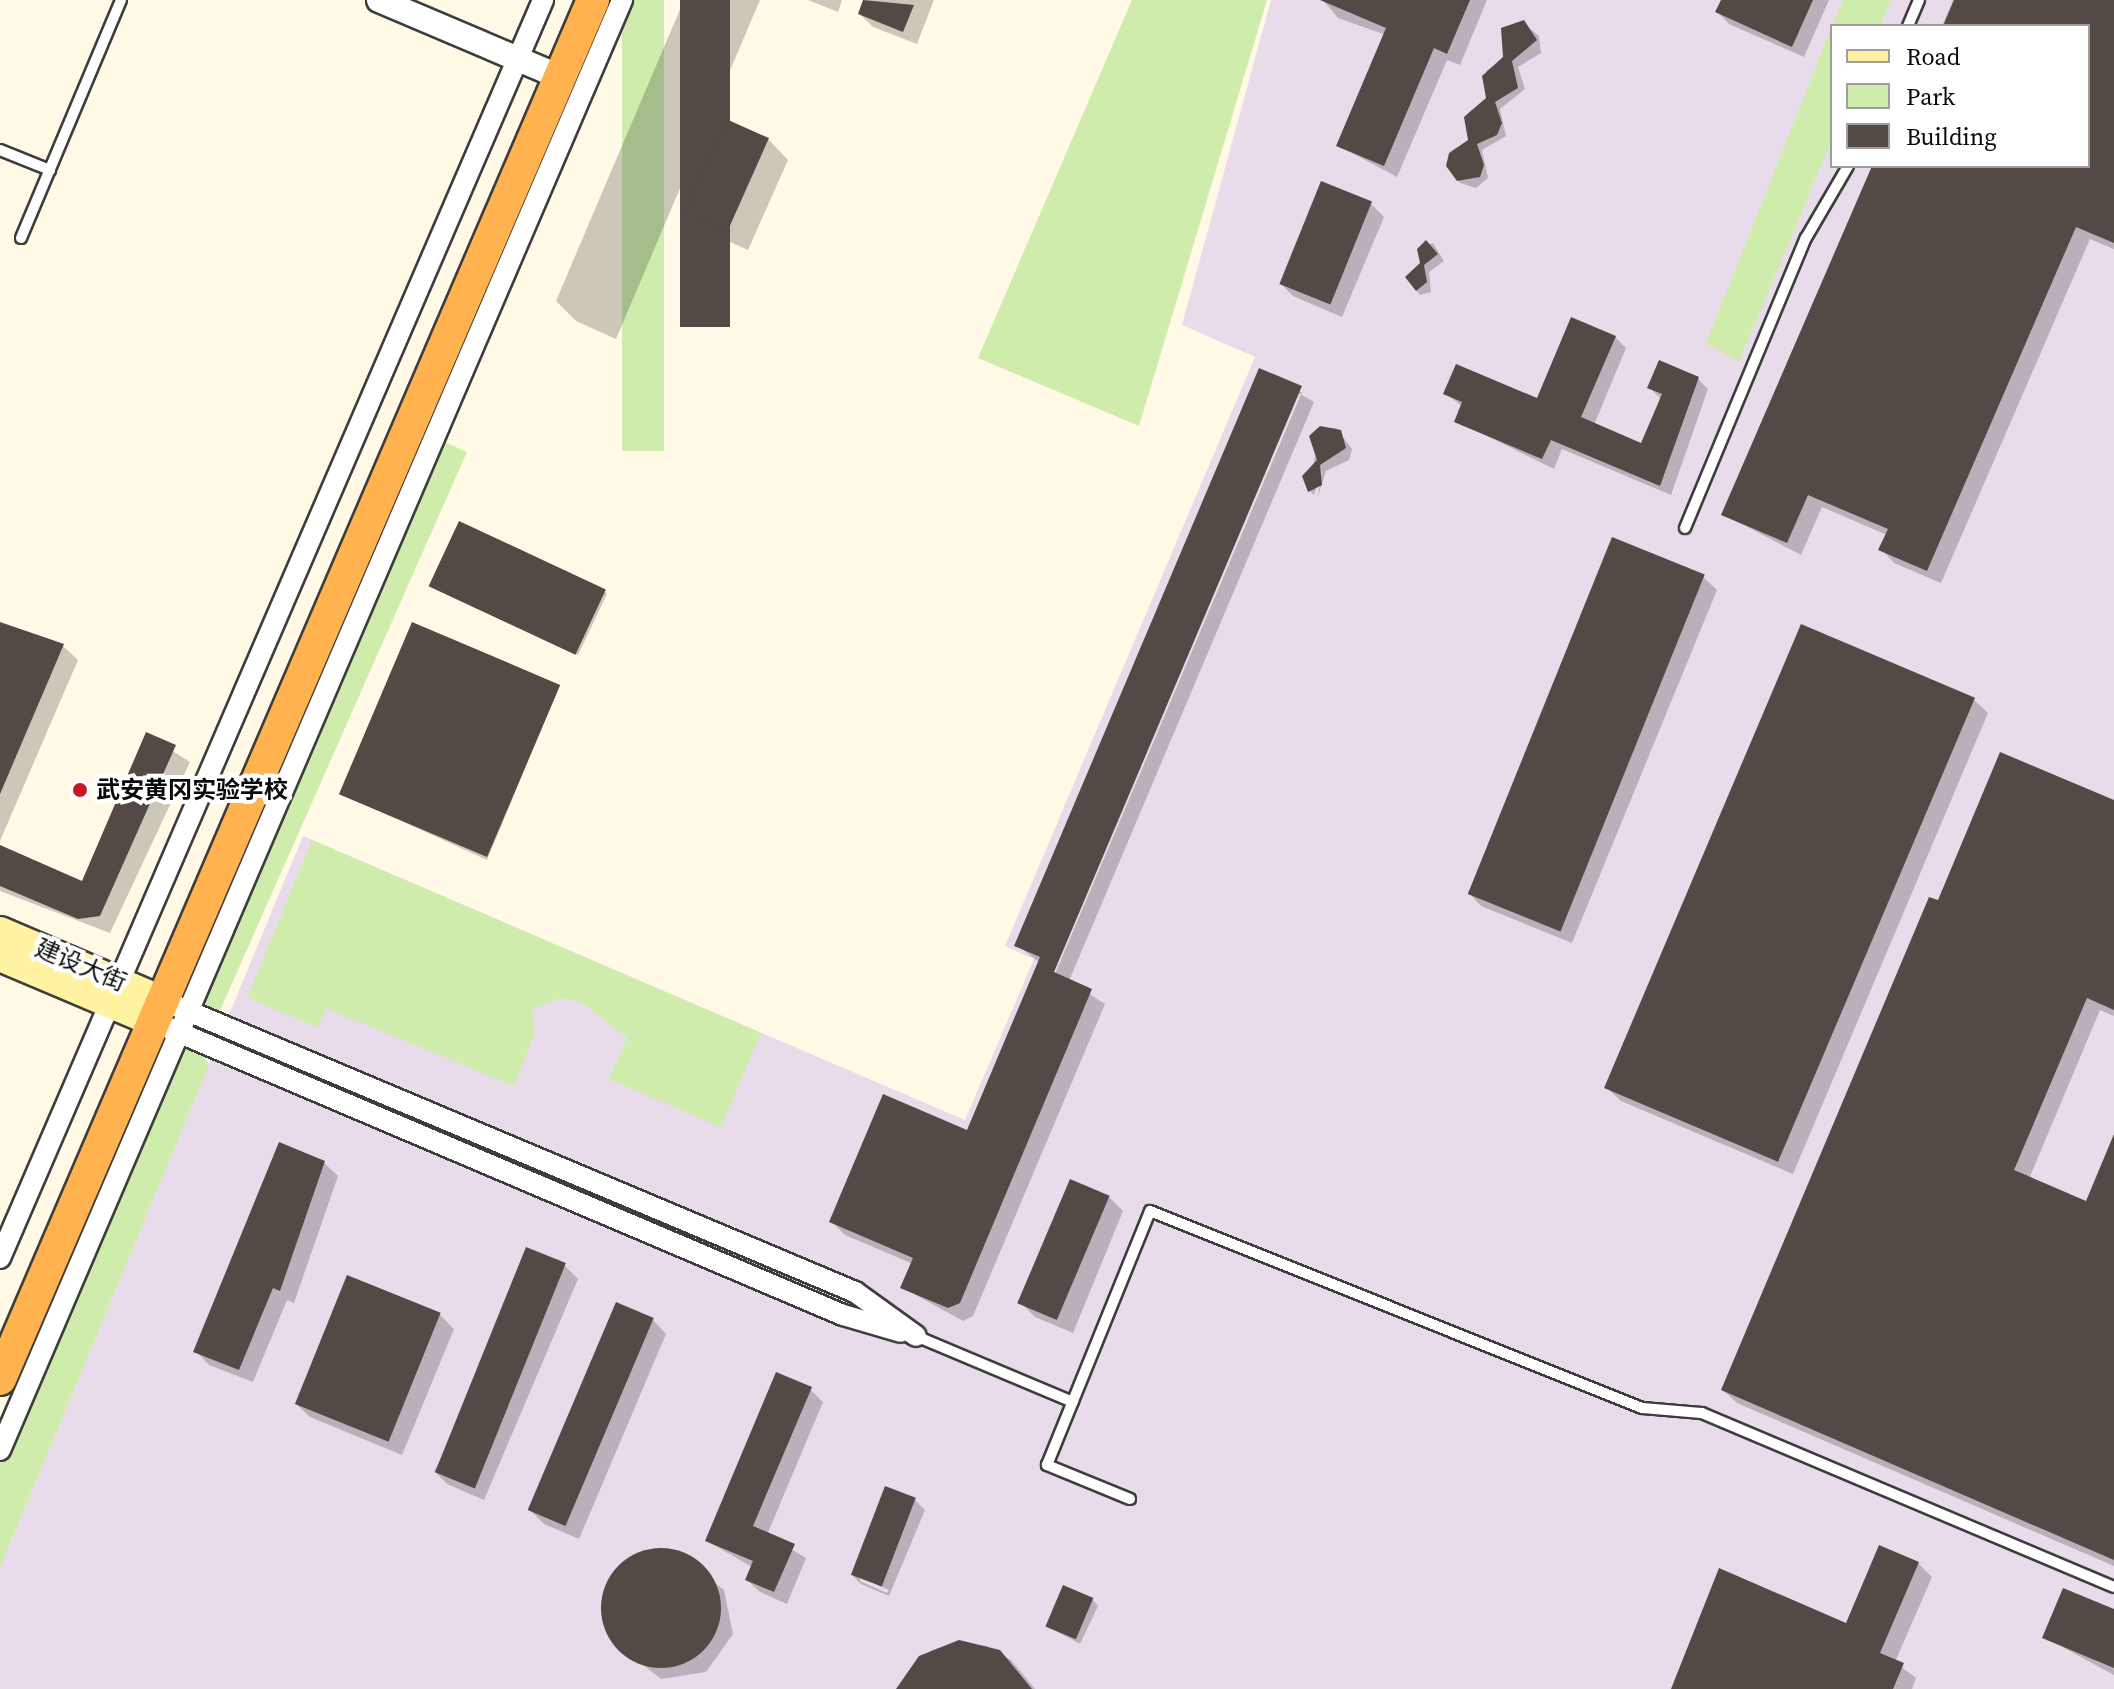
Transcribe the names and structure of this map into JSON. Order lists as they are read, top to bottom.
{
  "streets": {
    "main road": ["建设大街"]
  },
  "places": ["武安黄冈实验学校"],
  "legend": ["Road", "Park", "Building"]
}
